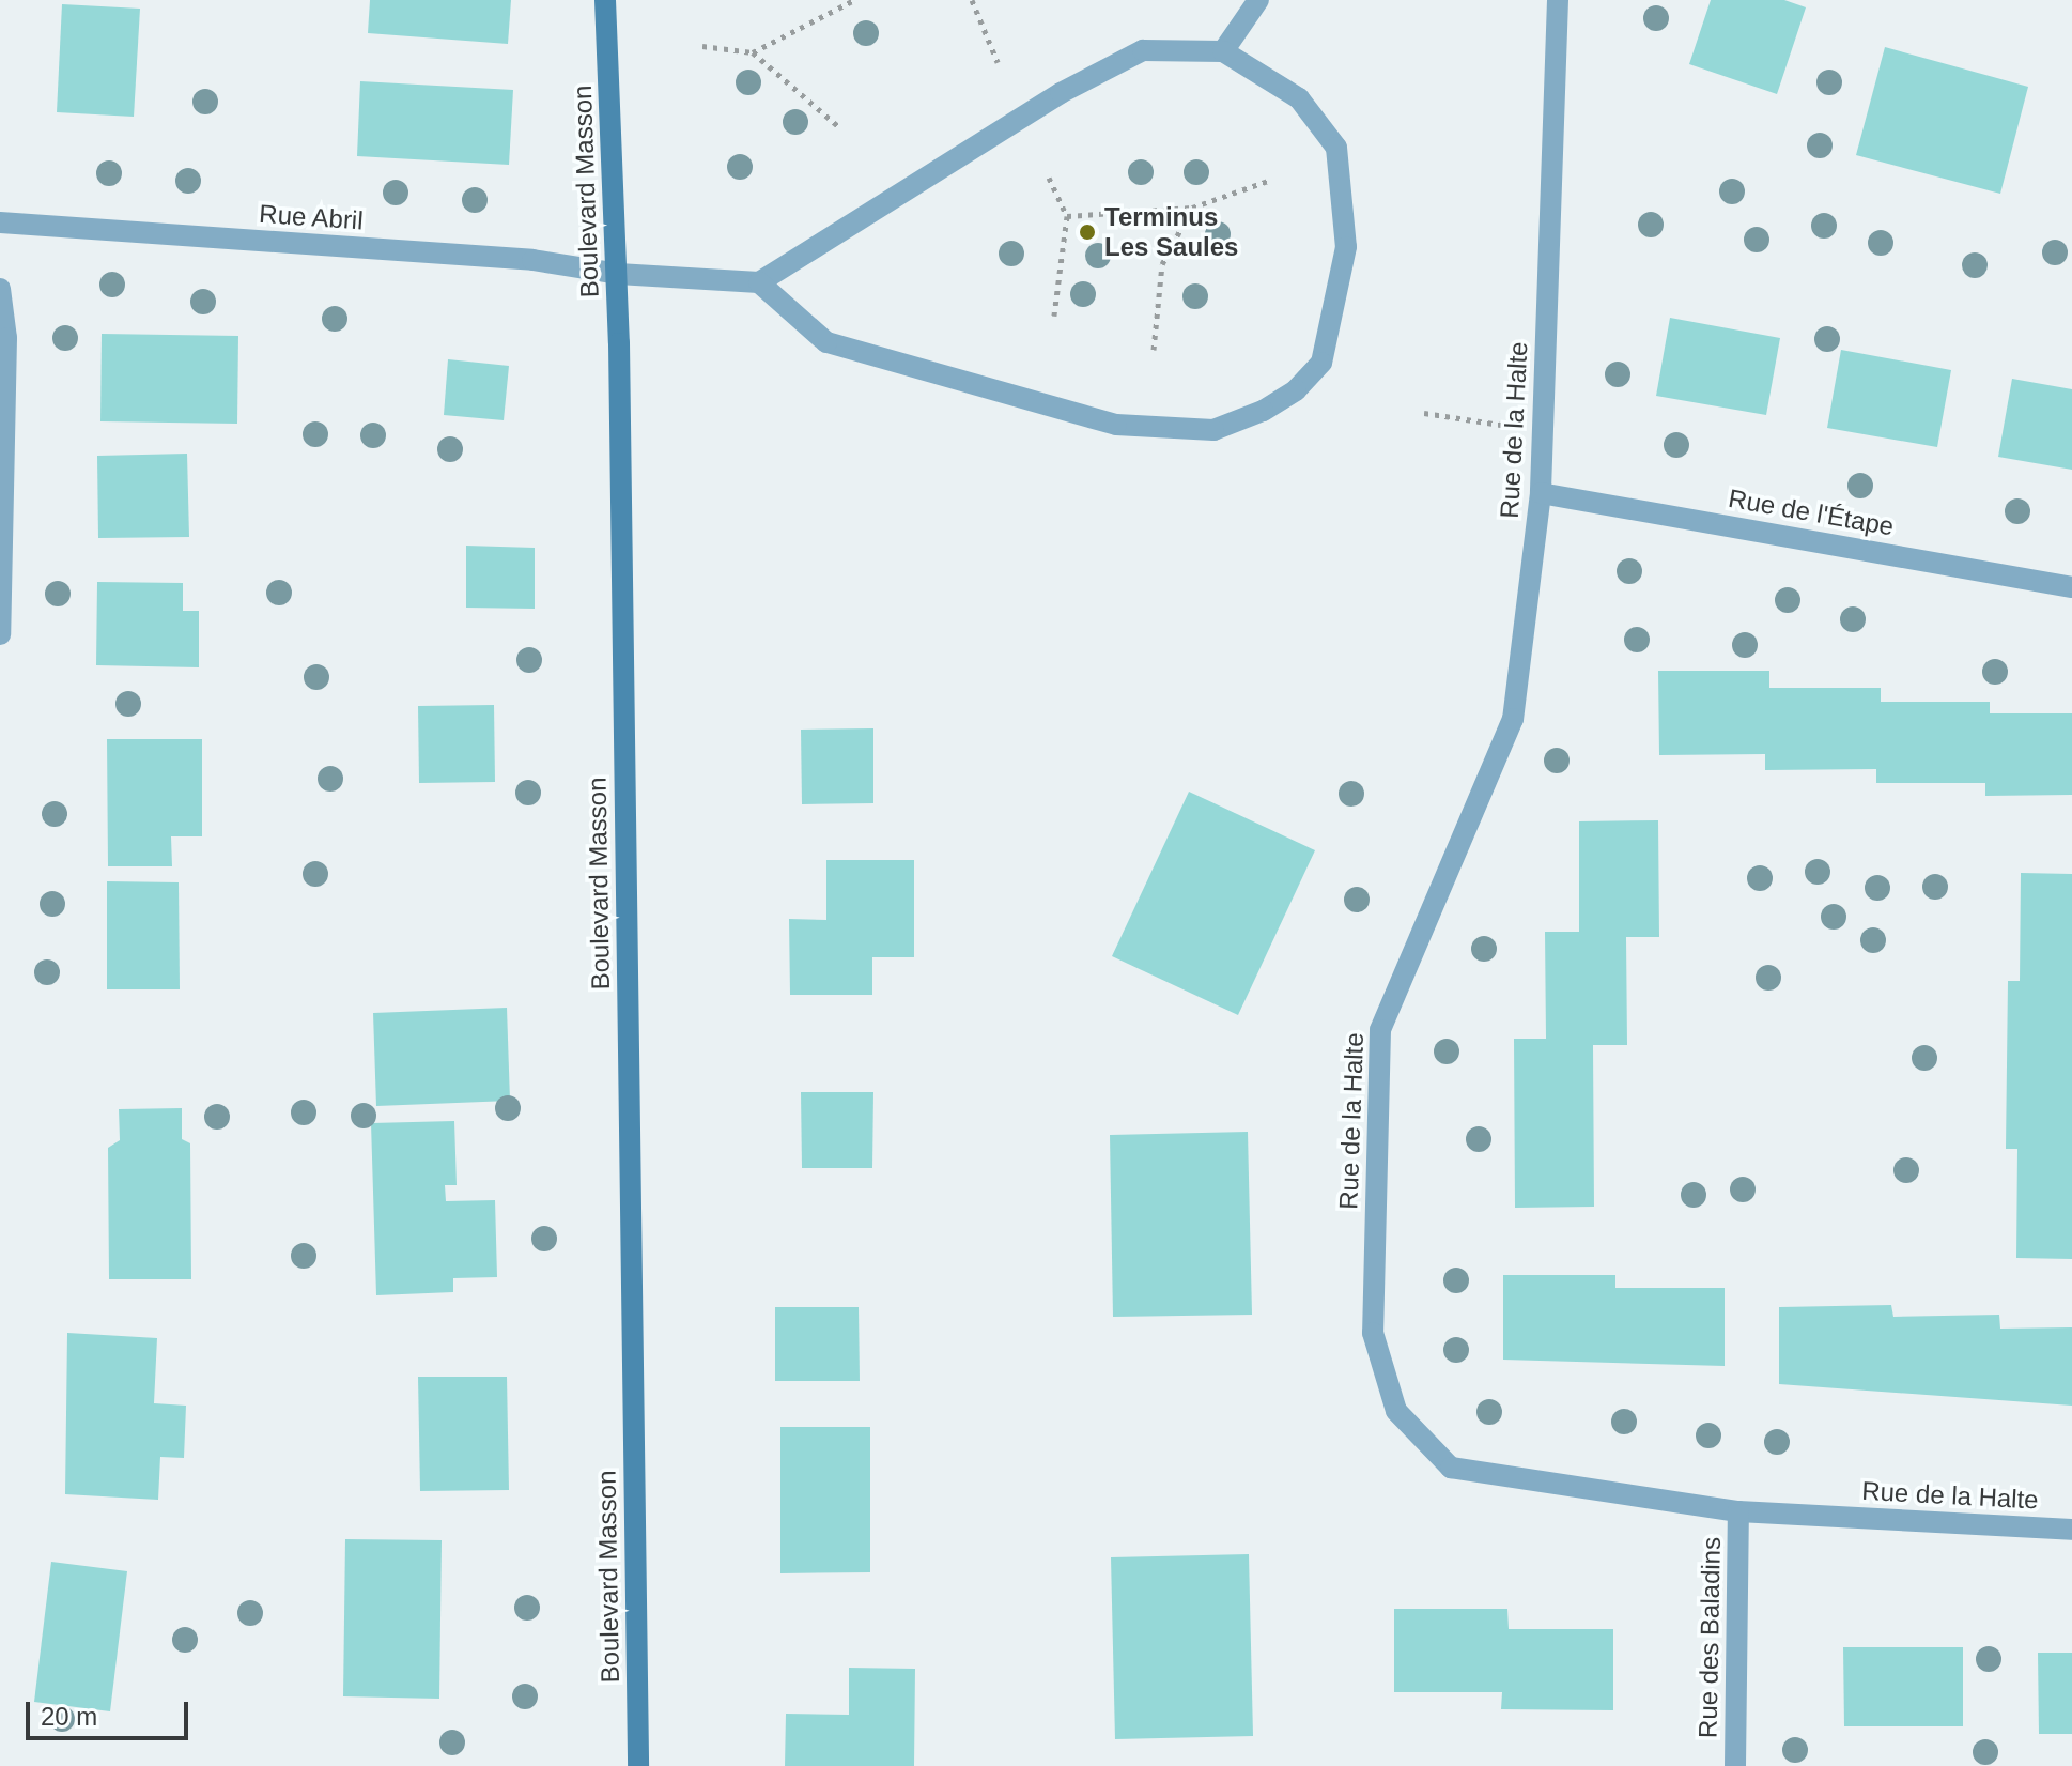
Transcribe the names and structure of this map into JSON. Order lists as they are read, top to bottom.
{
  "streets": {
    "main road": ["Boulevard Masson"],
    "street": [
      "Rue Abril",
      "Rue de la Halte",
      "Rue de l'Étape",
      "Rue des Baladins"
    ]
  },
  "crossings": [
    ["Boulevard Masson", "Rue Abril"],
    ["Rue de la Halte", "Rue de l'Étape"],
    ["Rue de la Halte", "Rue des Baladins"]
  ],
  "places": ["Terminus Les Saules"],
  "scale_bar": "20 m"
}
